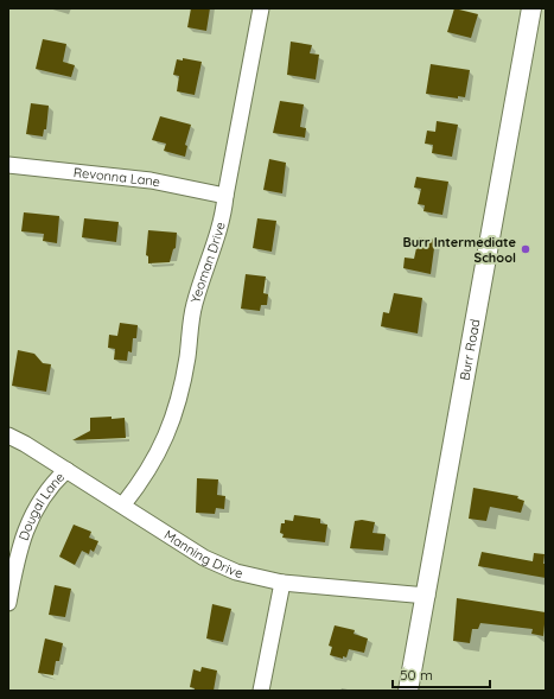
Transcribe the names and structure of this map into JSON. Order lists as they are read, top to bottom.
{
  "streets": {
    "street": [
      "Revonna Lane",
      "Yeoman Drive",
      "Burr Road",
      "Dougal Lane",
      "Manning Drive"
    ]
  },
  "crossings": [
    ["Revonna Lane", "Yeoman Drive"],
    ["Yeoman Drive", "Manning Drive"],
    ["Burr Road", "Manning Drive"],
    ["Dougal Lane", "Manning Drive"]
  ],
  "places": ["Burr Intermediate School"],
  "scale_bar": "50 m"
}
